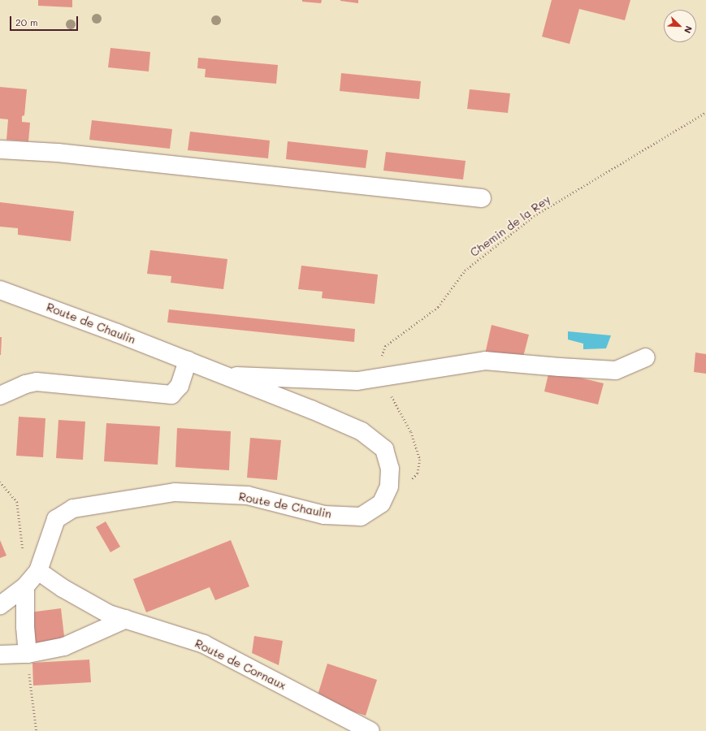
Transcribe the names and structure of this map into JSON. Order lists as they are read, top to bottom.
{
  "streets": {
    "street": ["Route de Chaulin", "Route de Cornaux"],
    "path": ["Chemin de la Rey"]
  },
  "crossings": [
    ["Route de Chaulin", "Route de Cornaux"]
  ],
  "scale_bar": "20 m",
  "north": "bottom right"
}
